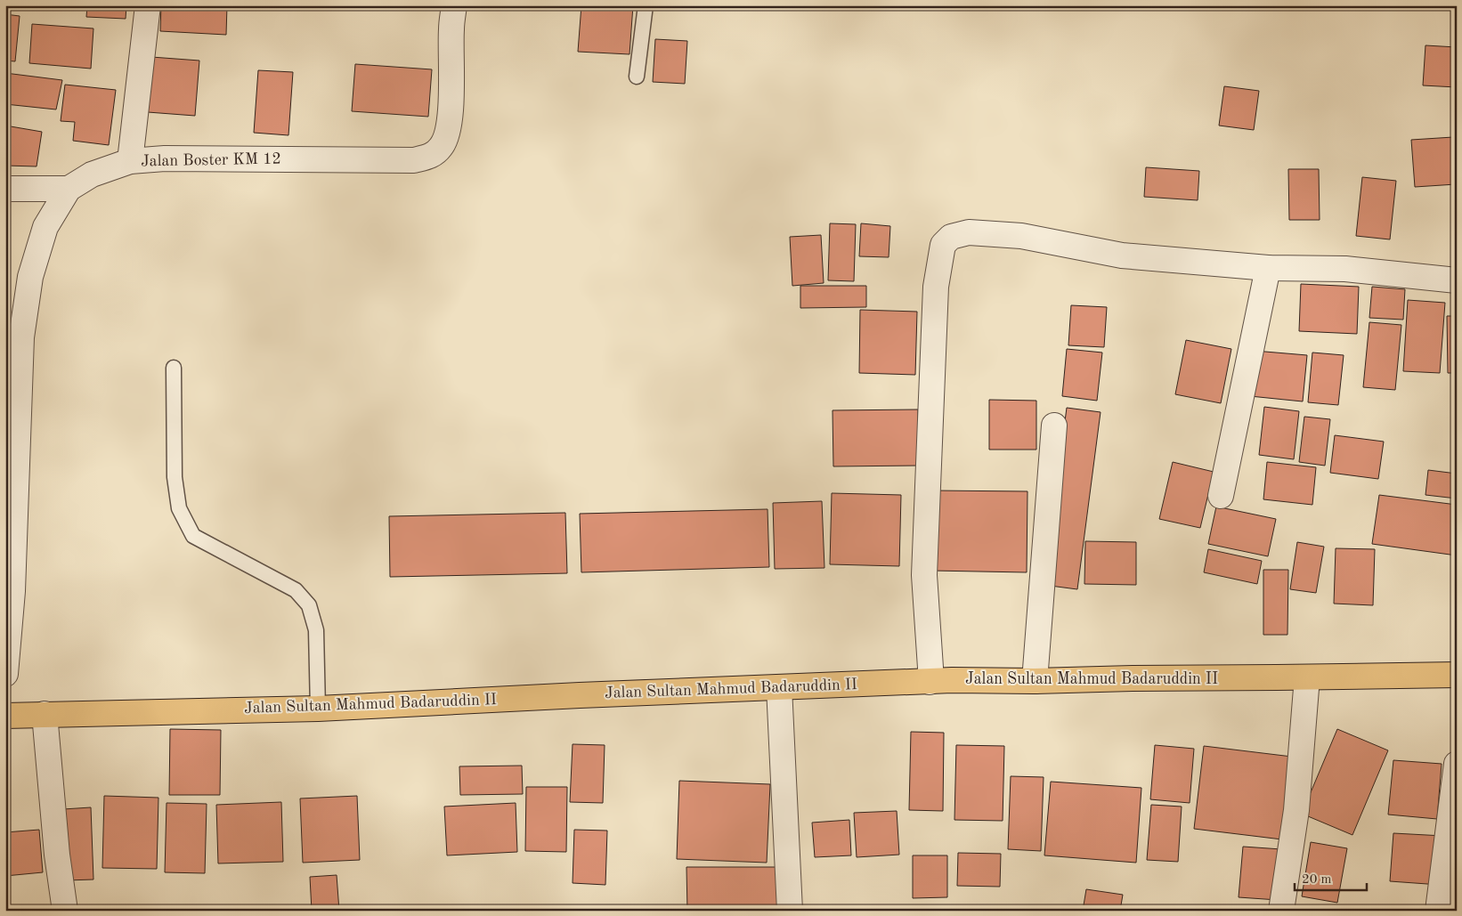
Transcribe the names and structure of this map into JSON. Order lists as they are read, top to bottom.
{
  "streets": {
    "highway": ["Jalan Sultan Mahmud Badaruddin II"],
    "street": ["Jalan Boster KM 12"]
  },
  "scale_bar": "20 m"
}
